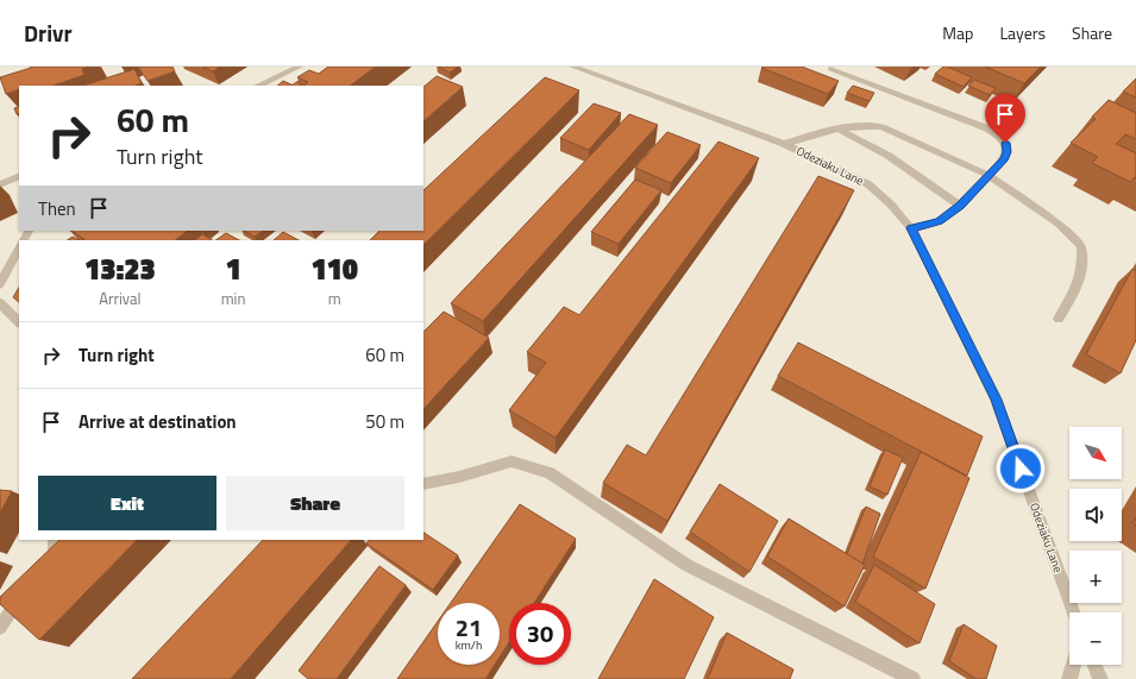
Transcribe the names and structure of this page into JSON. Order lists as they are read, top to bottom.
{
  "streets": {
    "street": ["Odeziaku Lane"]
  },
  "north": "bottom right",
  "page": {
    "header": "Drivr",
    "nav": ["Map", "Layers", "Share"],
    "turn": ["60 m", "Turn right"],
    "then": "Then",
    "eta": [
      "13:23",
      "Arrival",
      "1",
      "min",
      "110",
      "m"
    ],
    "list": [
      {
        "name": "Turn right",
        "value": "60 m"
      },
      {
        "name": "Arrive at destination",
        "value": "50 m"
      }
    ],
    "map_buttons": ["+", "−"],
    "buttons": ["Exit", "Share"],
    "speed": "21 km/h",
    "limit": "30"
  }
}
